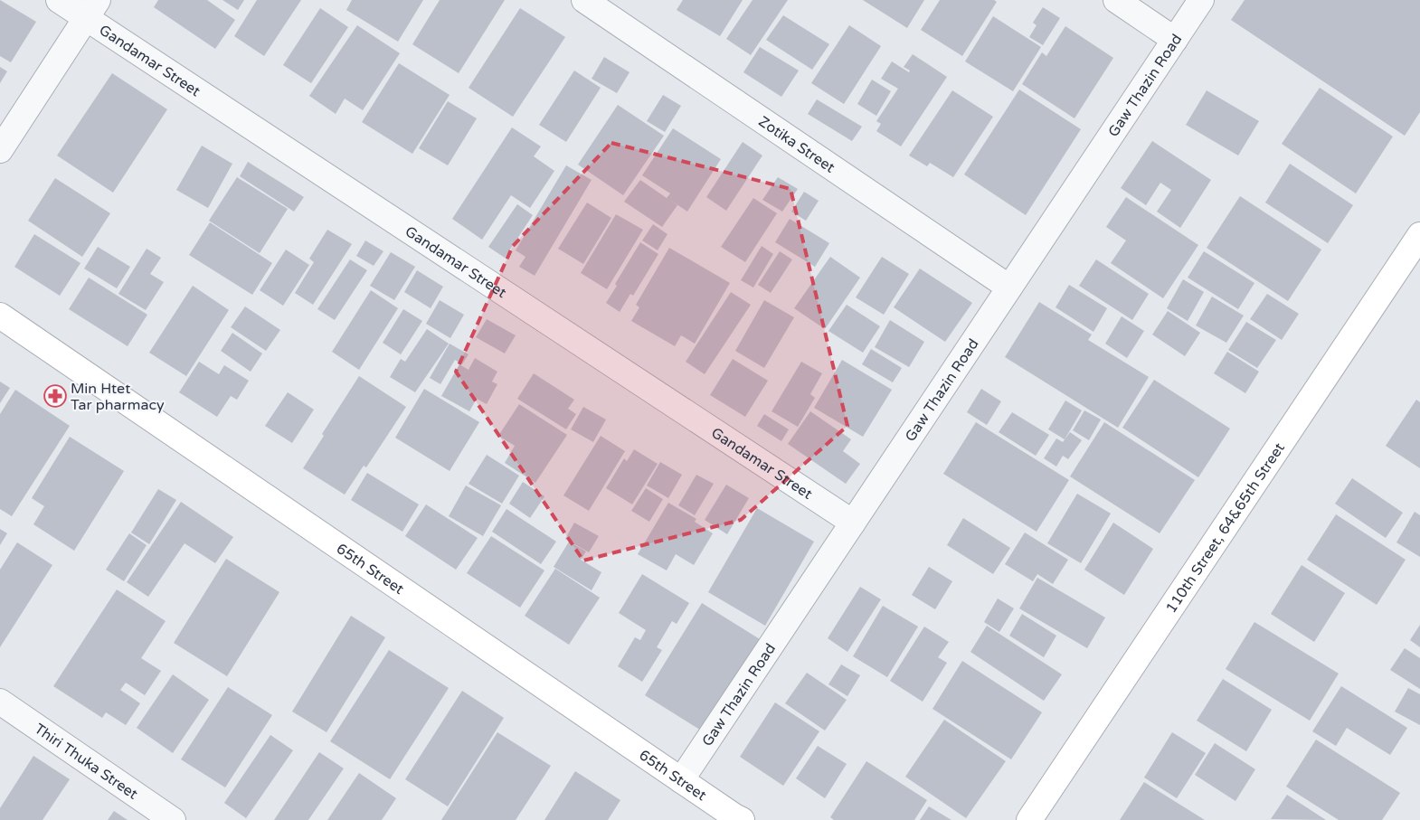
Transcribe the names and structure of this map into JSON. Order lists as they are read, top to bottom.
{
  "streets": {
    "street": [
      "Gandamar Street",
      "Gaw Thazin Road",
      "Zotika Street",
      "110th Street, 64&65th Street",
      "65th Street",
      "Thiri Thuka Street"
    ]
  },
  "crossings": [
    ["Gandamar Street", "Gaw Thazin Road"],
    ["Gaw Thazin Road", "Zotika Street"],
    ["Gaw Thazin Road", "65th Street"]
  ],
  "places": {
    "pharmacy": ["Min Htet Tar pharmacy"]
  }
}
